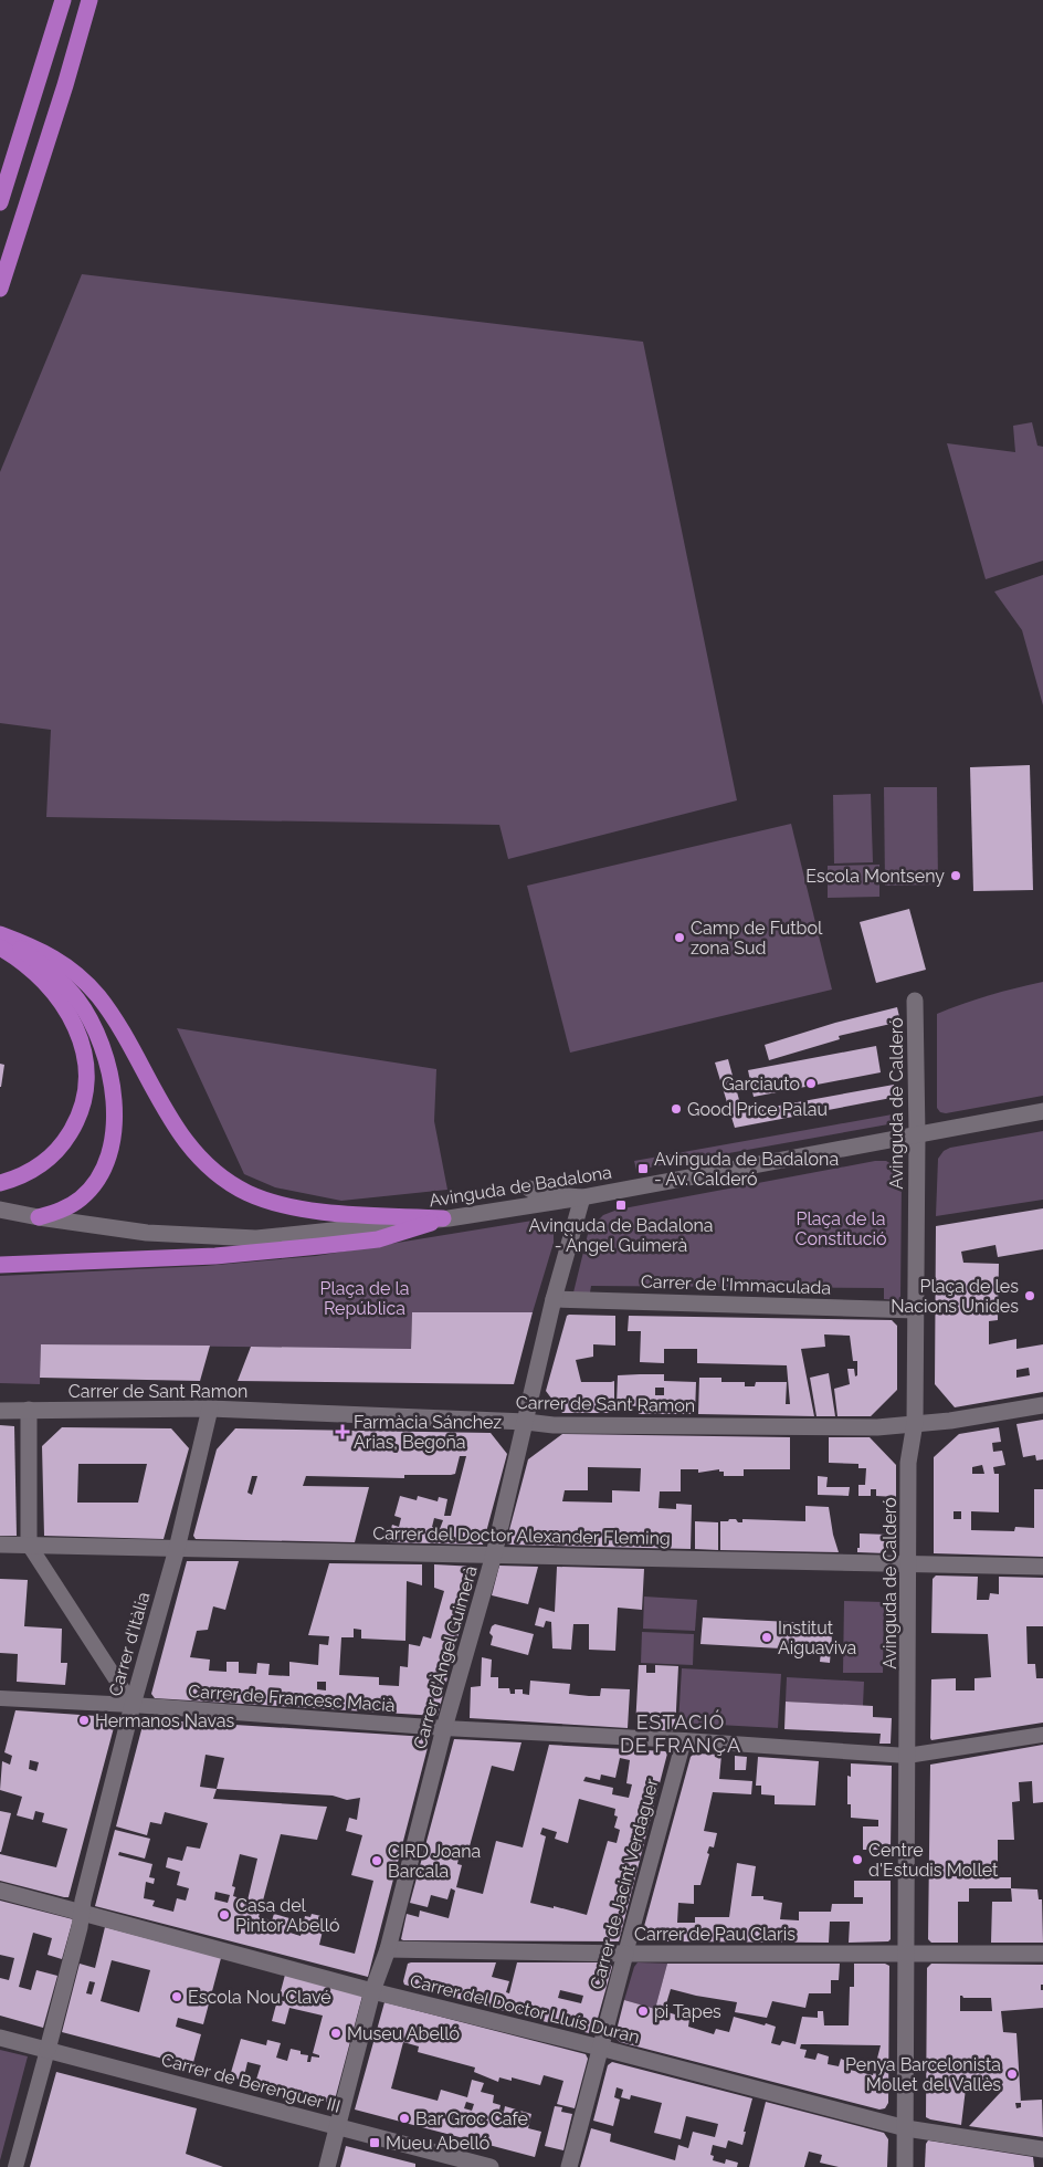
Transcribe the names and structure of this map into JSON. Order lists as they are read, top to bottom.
{
  "streets": {
    "street": [
      "Avinguda de Calderó",
      "Avinguda de Badalona",
      "Carrer de l'Immaculada",
      "Carrer de Sant Ramon",
      "Carrer del Doctor Alexander Fleming",
      "Carrer d'Itàlia",
      "Carrer d'Àngel Guimerà",
      "Carrer de Francesc Macià",
      "Carrer de Jacint Verdaguer",
      "Carrer de Pau Claris",
      "Carrer del Doctor Lluís Duran",
      "Carrer de Berenguer III"
    ]
  },
  "crossings": [
    ["Avinguda de Calderó", "Avinguda de Badalona"],
    ["Avinguda de Calderó", "Carrer de l'Immaculada"],
    ["Avinguda de Calderó", "Carrer de Sant Ramon"],
    ["Avinguda de Calderó", "Carrer del Doctor Alexander Fleming"],
    ["Avinguda de Calderó", "Carrer de Francesc Macià"],
    ["Avinguda de Calderó", "Carrer de Pau Claris"],
    ["Avinguda de Calderó", "Carrer del Doctor Lluís Duran"],
    ["Avinguda de Badalona", "Carrer d'Àngel Guimerà"],
    ["Carrer de l'Immaculada", "Carrer d'Àngel Guimerà"],
    ["Carrer de Sant Ramon", "Carrer d'Itàlia"],
    ["Carrer de Sant Ramon", "Carrer d'Àngel Guimerà"],
    ["Carrer del Doctor Alexander Fleming", "Carrer d'Itàlia"],
    ["Carrer del Doctor Alexander Fleming", "Carrer d'Àngel Guimerà"],
    ["Carrer d'Itàlia", "Carrer de Francesc Macià"],
    ["Carrer d'Itàlia", "Carrer del Doctor Lluís Duran"],
    ["Carrer d'Itàlia", "Carrer de Berenguer III"],
    ["Carrer d'Àngel Guimerà", "Carrer de Francesc Macià"],
    ["Carrer d'Àngel Guimerà", "Carrer de Pau Claris"],
    ["Carrer d'Àngel Guimerà", "Carrer del Doctor Lluís Duran"],
    ["Carrer d'Àngel Guimerà", "Carrer de Berenguer III"],
    ["Carrer de Francesc Macià", "Carrer de Jacint Verdaguer"],
    ["Carrer de Jacint Verdaguer", "Carrer de Pau Claris"],
    ["Carrer de Jacint Verdaguer", "Carrer del Doctor Lluís Duran"]
  ],
  "districts": ["ESTACIÓ DE FRANÇA"],
  "parks": ["Plaça de la Constitució", "Plaça de la República"],
  "places": {
    "other": [
      "Escola Montseny",
      "Camp de Futbol zona Sud",
      "Garciauto",
      "Good Price Palau",
      "Plaça de les Nacions Unides",
      "Institut Aiguaviva",
      "Hermanos Navas",
      "Centre d'Estudis Mollet",
      "CIRD Joana Barcala",
      "Casa del Pintor Abelló",
      "Escola Nou Clavé",
      "pi Tapes",
      "Museu Abelló",
      "Penya Barcelonista Mollet del Vallès",
      "Bar Groc Cafe"
    ],
    "transit": ["Avinguda de Badalona - Av. Calderó", "Avinguda de Badalona - Àngel Guimerà", "Mueu Abelló"],
    "health": ["Farmàcia Sánchez Arias, Begoña"]
  }
}
